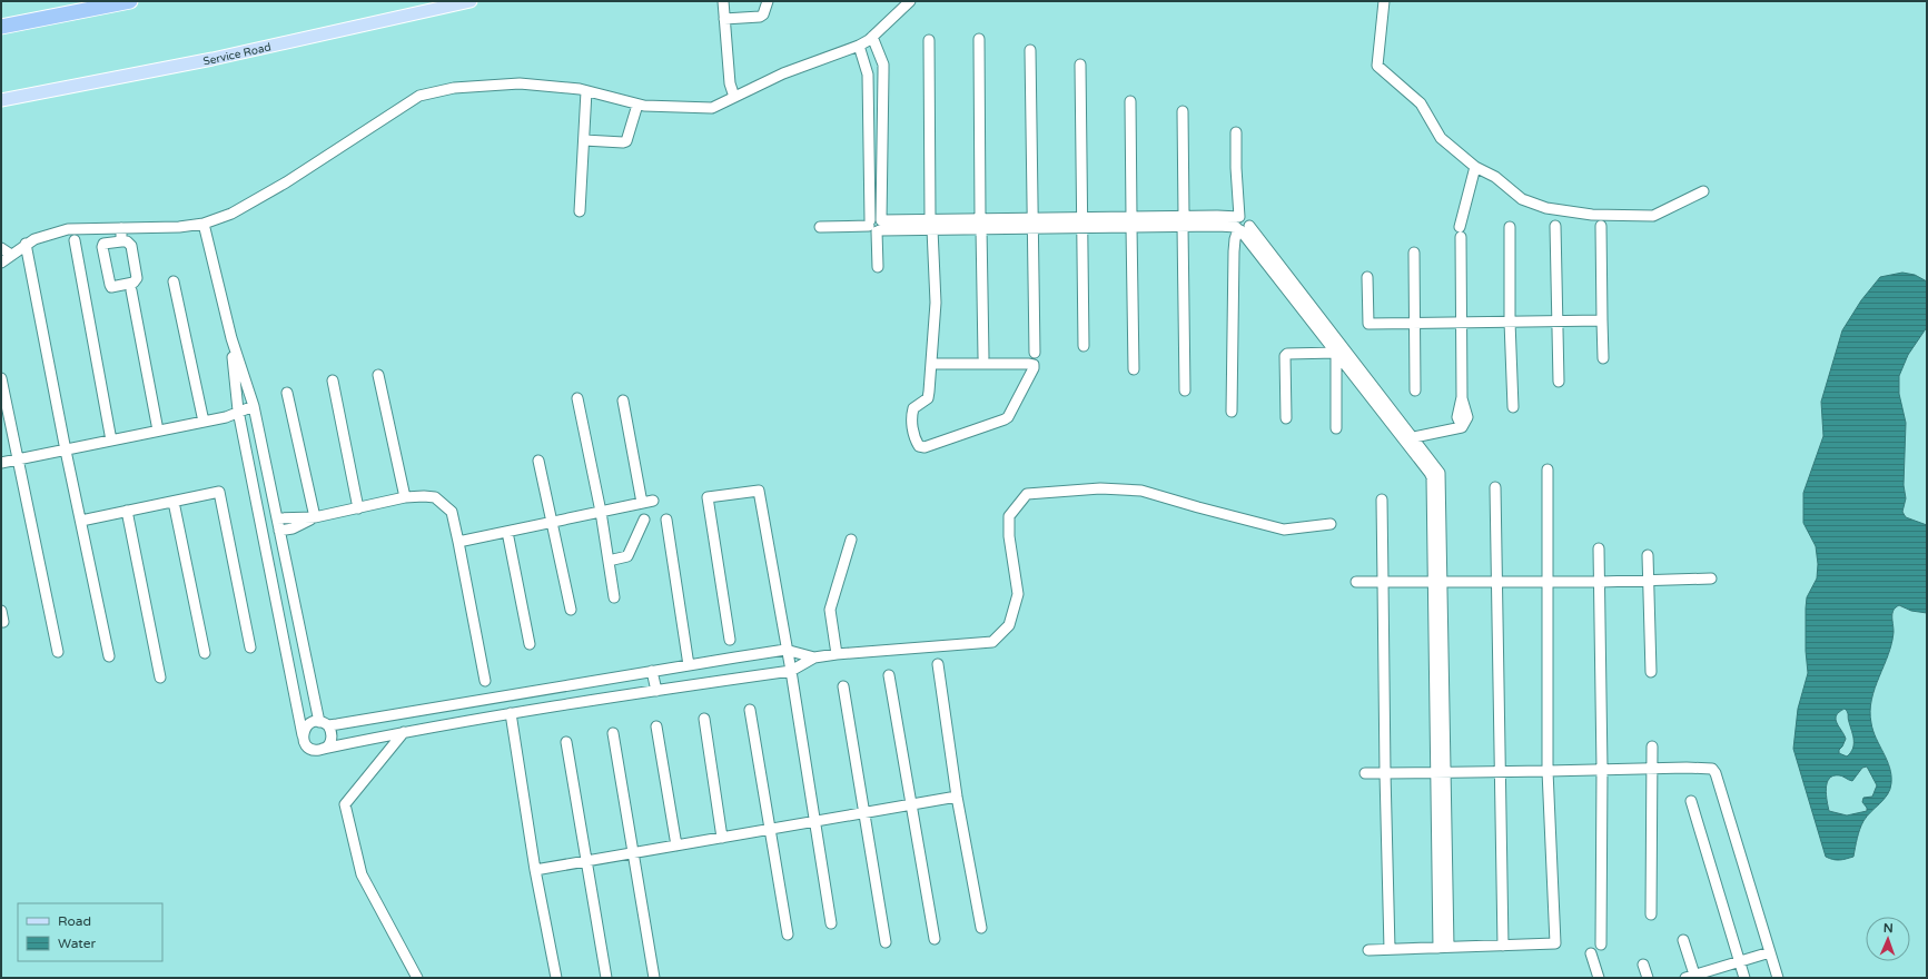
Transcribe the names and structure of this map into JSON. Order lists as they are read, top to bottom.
{
  "streets": {
    "main road": ["Service Road"]
  },
  "legend": ["Road", "Water"],
  "north": "top"
}
